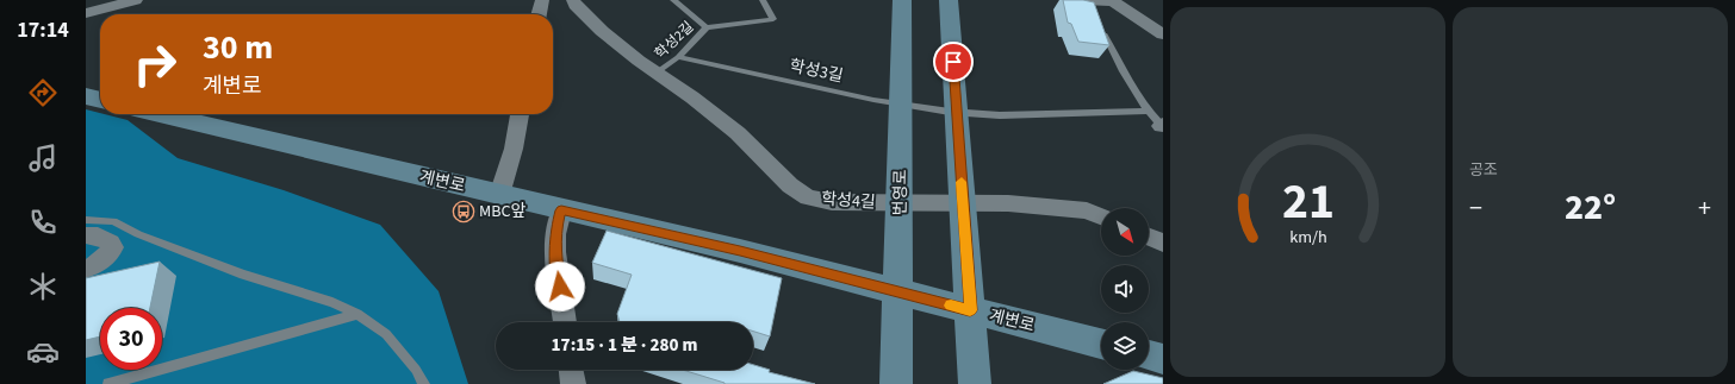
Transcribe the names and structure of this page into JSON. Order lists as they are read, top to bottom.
{
  "streets": {
    "main road": ["계변로", "번영로"],
    "street": ["학성4길"],
    "lane": ["학성2길", "학성3길"]
  },
  "crossings": [
    ["학성2길", "학성3길"],
    ["학성2길", "학성4길"],
    ["계변로", "번영로"]
  ],
  "places": {
    "bus stop": ["MBC앞"]
  },
  "north": "bottom right",
  "page": {
    "tabs": "17:14",
    "tile": "공조",
    "turn": ["30 m", "계변로"],
    "heat": ["−", "22°", "+"],
    "limit": "30",
    "trip": "17:15 · 1 분 · 280 m",
    "gauge": ["21", "km/h"]
  }
}
